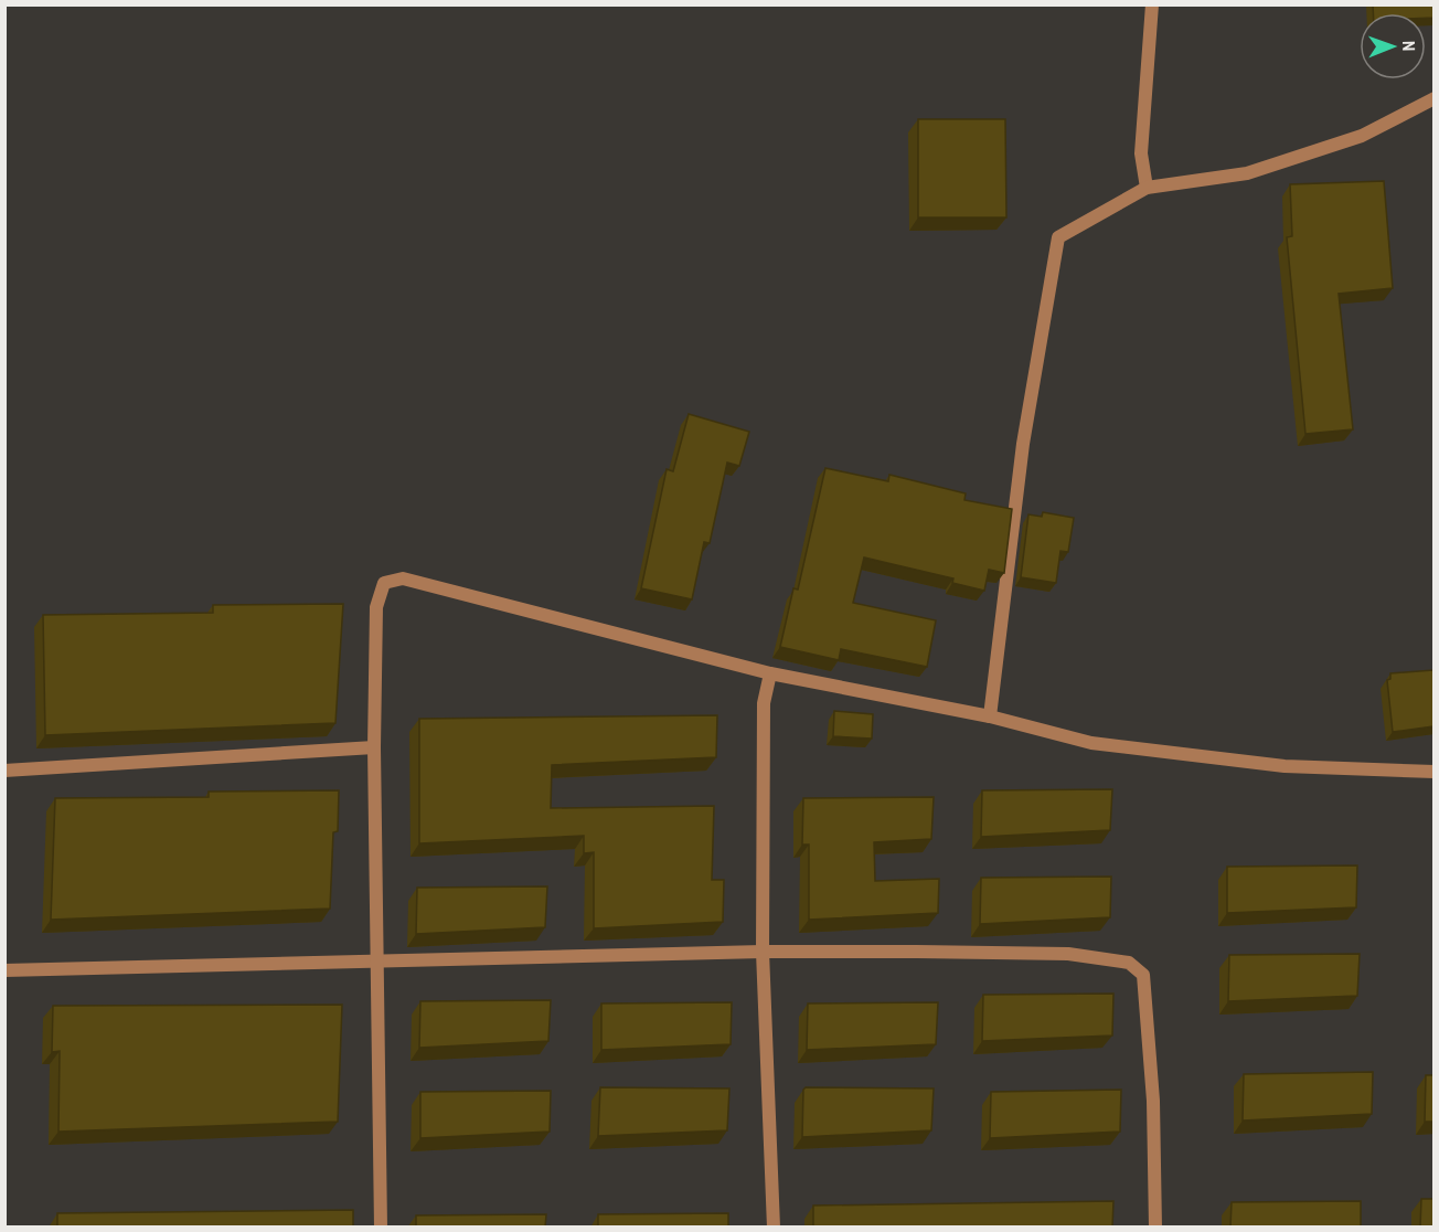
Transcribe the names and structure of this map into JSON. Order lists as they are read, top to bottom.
{
  "north": "right"
}
